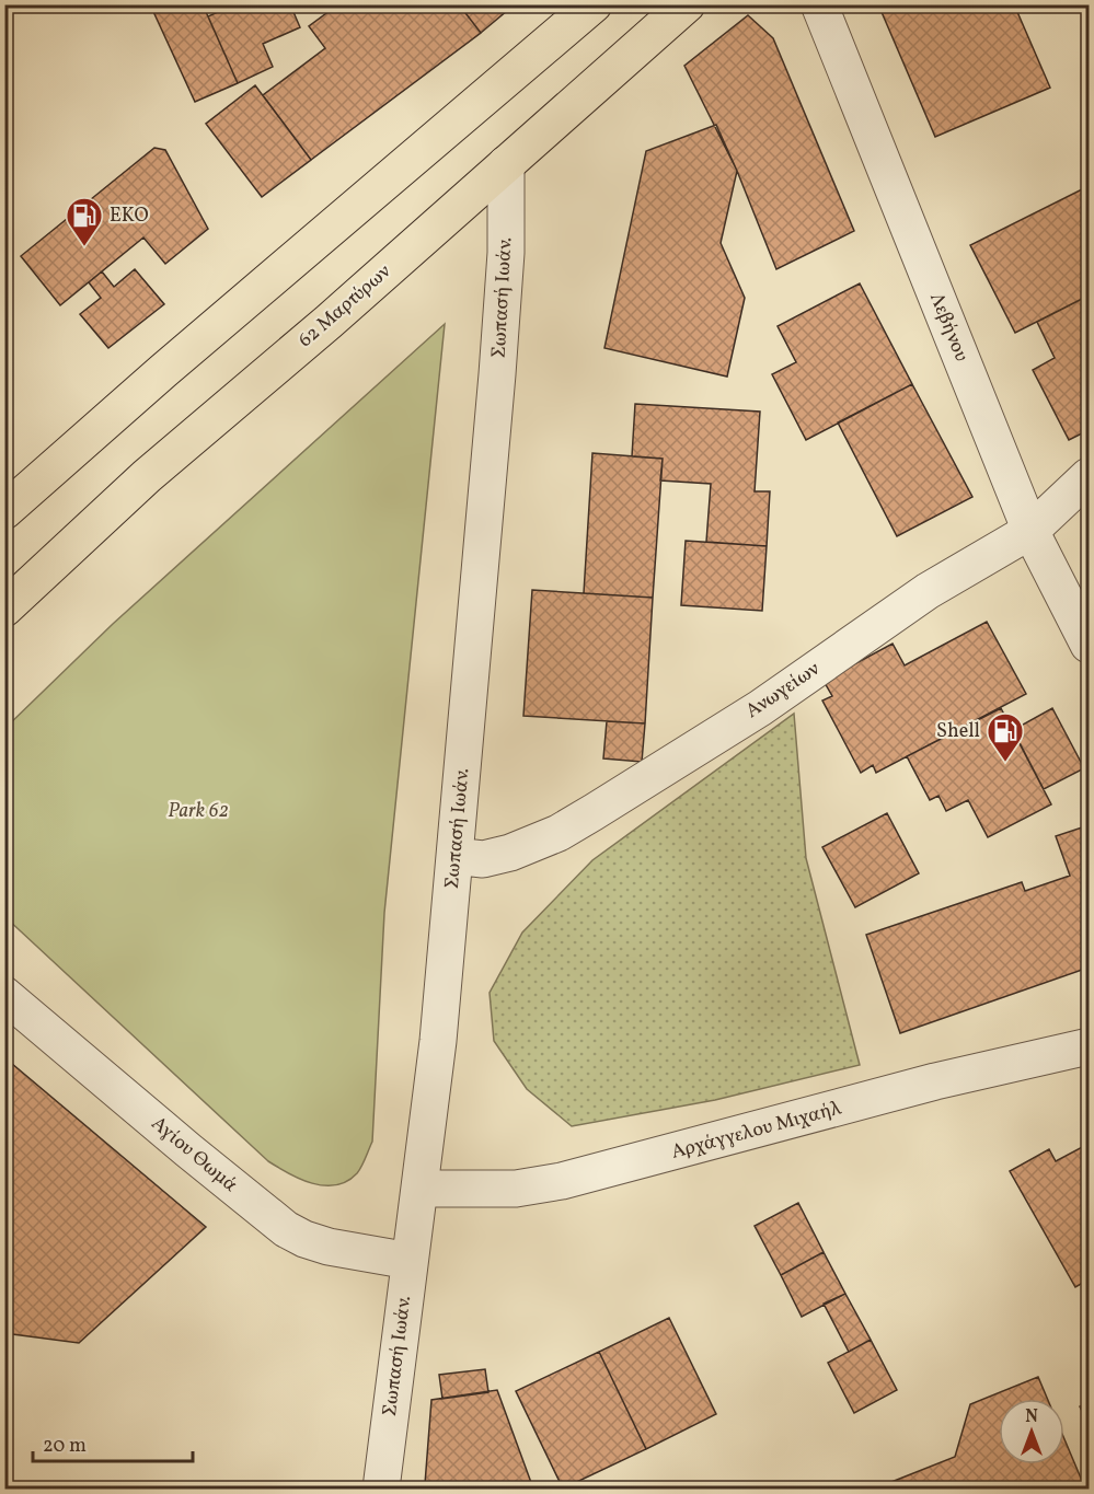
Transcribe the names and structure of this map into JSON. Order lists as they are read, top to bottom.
{
  "streets": {
    "main road": ["62 Μαρτύρων"],
    "street": [
      "Σωπασή Ιωάν.",
      "Λεβήνου",
      "Ανωγείων",
      "Αρχάγγελου Μιχαήλ",
      "Αγίου Θωμά"
    ]
  },
  "crossings": [
    ["Σωπασή Ιωάν.", "62 Μαρτύρων"],
    ["Σωπασή Ιωάν.", "Ανωγείων"],
    ["Σωπασή Ιωάν.", "Αρχάγγελου Μιχαήλ"],
    ["Σωπασή Ιωάν.", "Αγίου Θωμά"],
    ["Λεβήνου", "Ανωγείων"]
  ],
  "parks": ["Park 62"],
  "places": {
    "fuel station": ["ΕΚΟ", "Shell"]
  },
  "scale_bar": "20 m",
  "north": "top"
}
